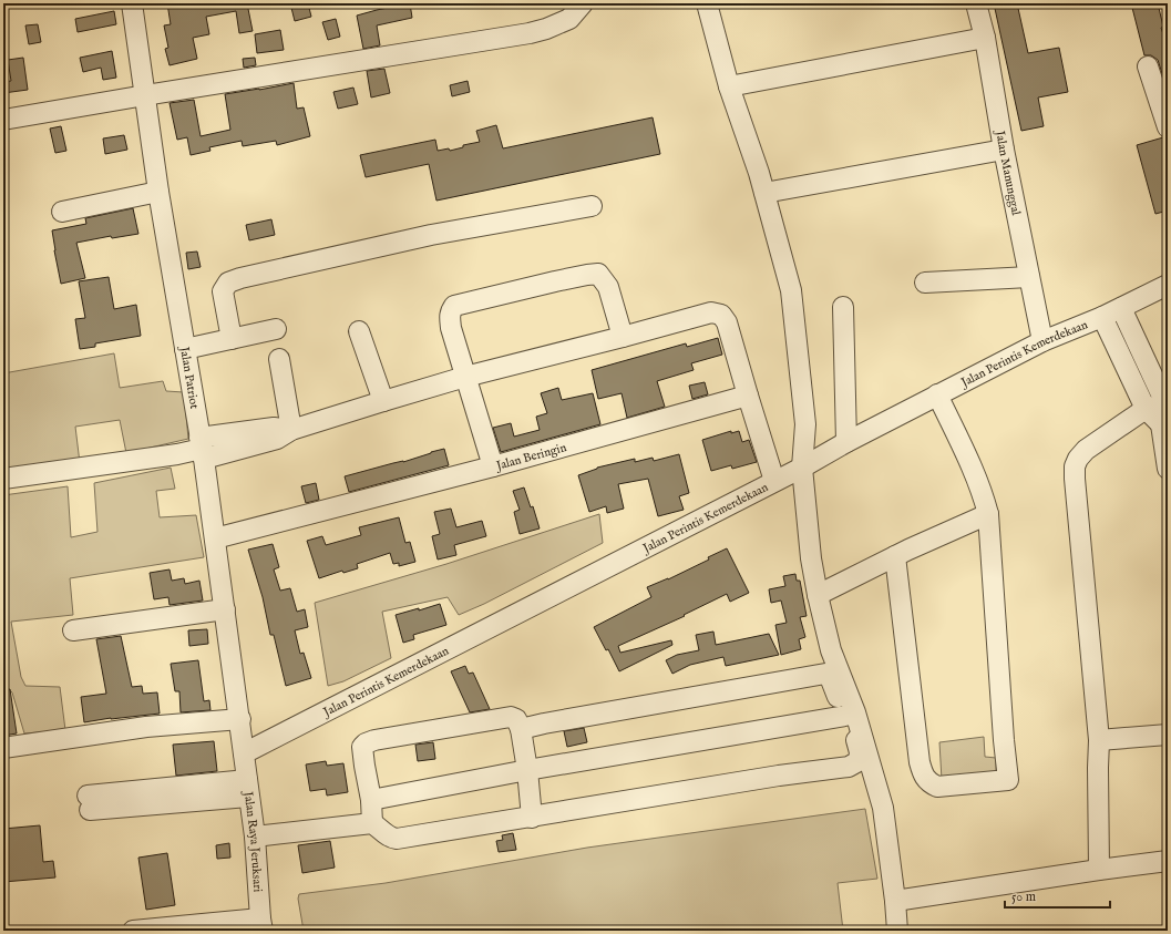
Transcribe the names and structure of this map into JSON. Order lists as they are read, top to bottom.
{
  "streets": {
    "street": [
      "Jalan Manunggal",
      "Jalan Perintis Kemerdekaan",
      "Jalan Patriot",
      "Jalan Beringin",
      "Jalan Raya Jeruksari"
    ]
  },
  "crossings": [
    ["Jalan Manunggal", "Jalan Perintis Kemerdekaan"],
    ["Jalan Perintis Kemerdekaan", "Jalan Patriot"],
    ["Jalan Perintis Kemerdekaan", "Jalan Raya Jeruksari"],
    ["Jalan Patriot", "Jalan Beringin"],
    ["Jalan Patriot", "Jalan Raya Jeruksari"]
  ],
  "scale_bar": "50 m"
}
